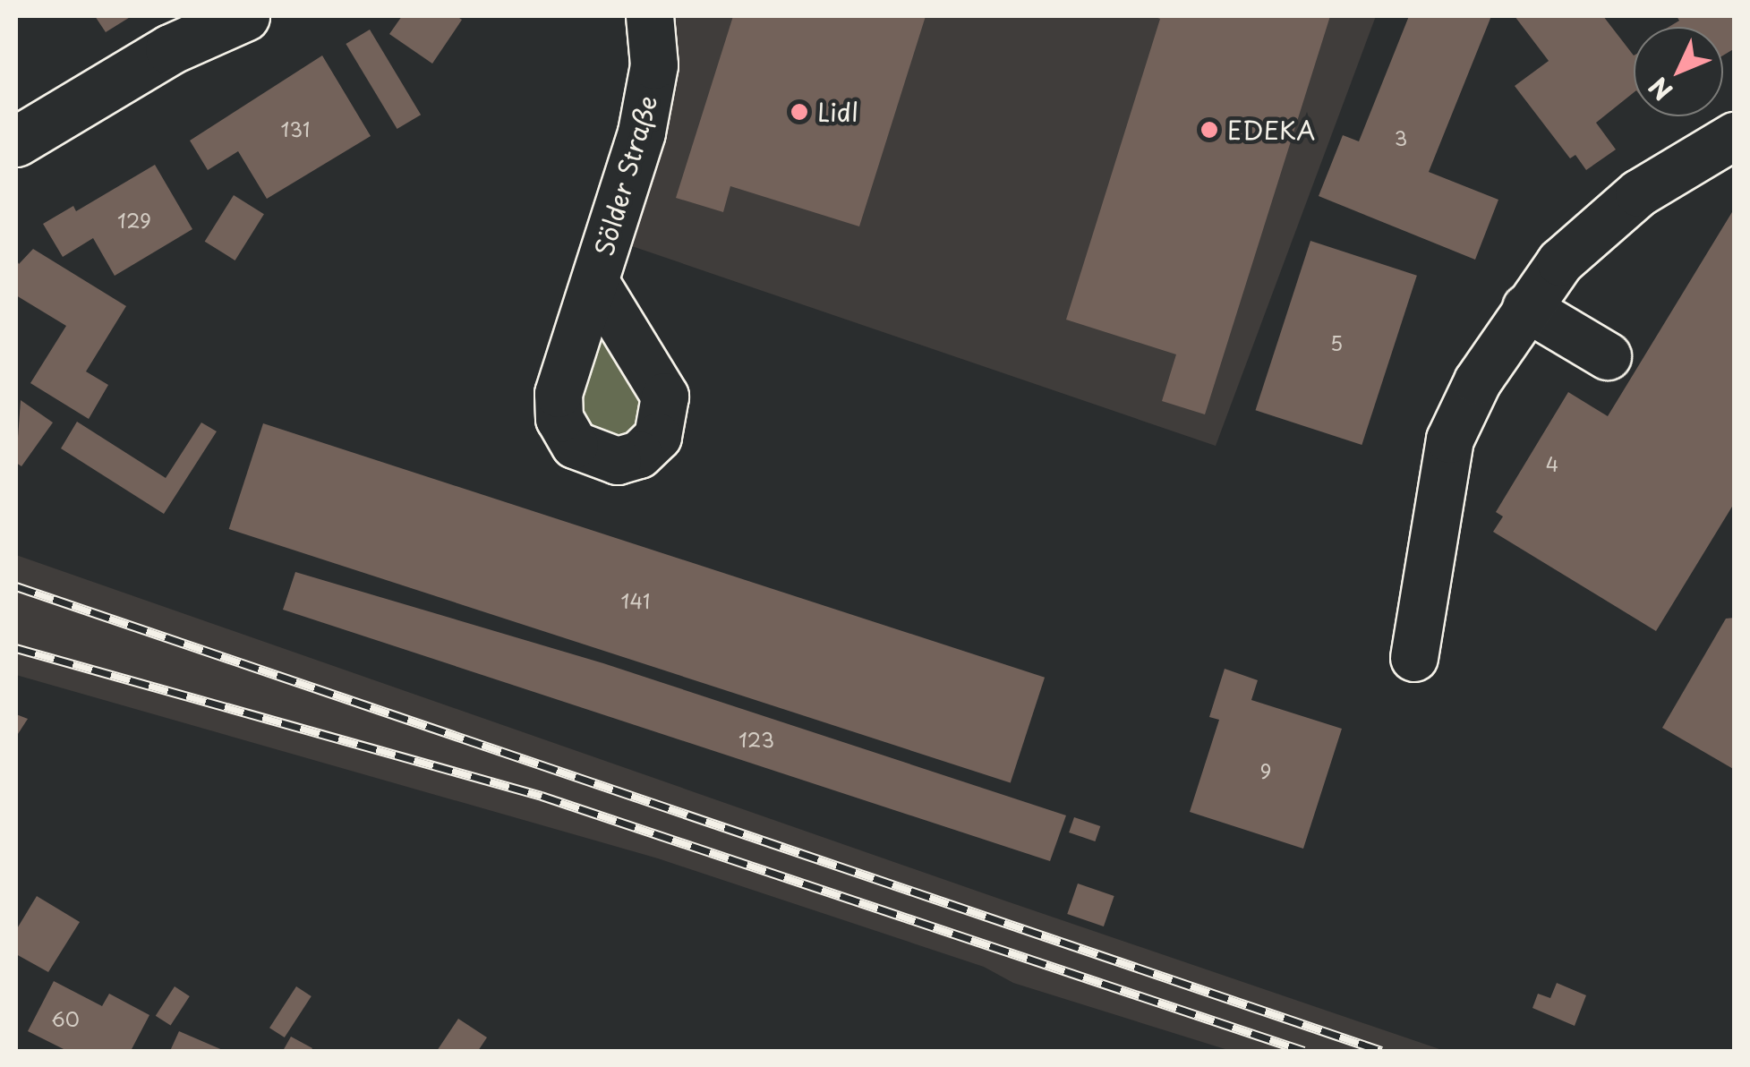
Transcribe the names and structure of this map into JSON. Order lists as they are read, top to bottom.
{
  "streets": {
    "street": ["Sölder Straße"]
  },
  "places": ["Lidl", "EDEKA"],
  "house_numbers": [
    "131",
    "3",
    "129",
    "5",
    "4",
    "141",
    "123",
    "9",
    "60"
  ],
  "north": "bottom left"
}
